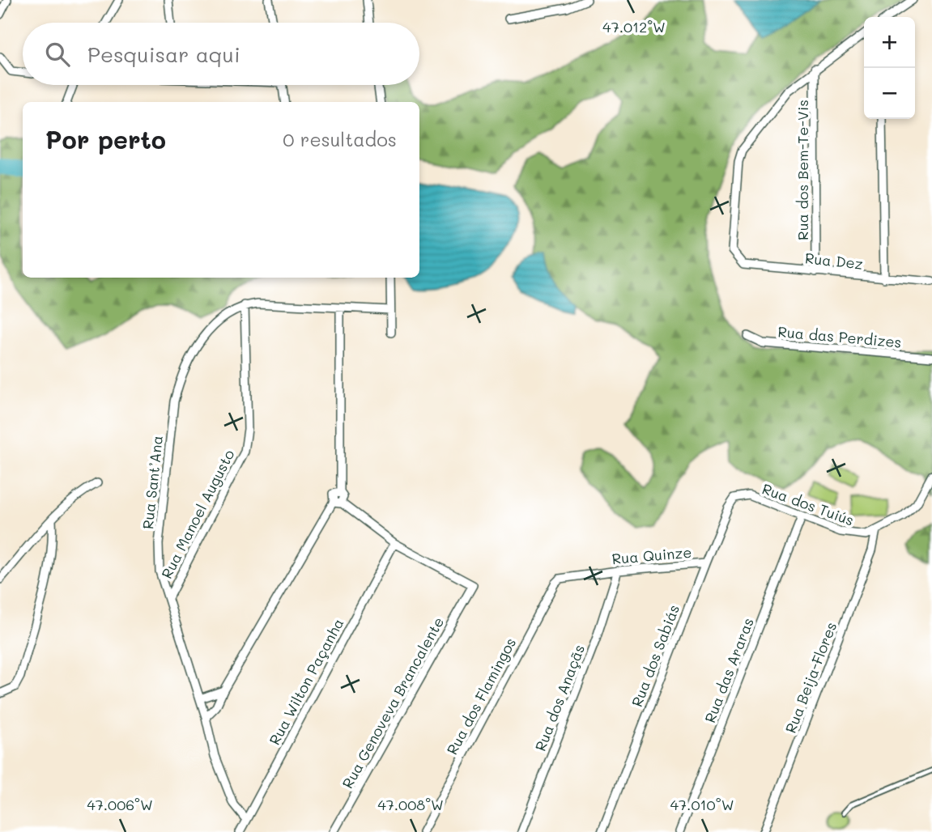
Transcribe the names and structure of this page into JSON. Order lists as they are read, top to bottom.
{
  "streets": {
    "street": [
      "Rua dos Bem-Te-Vis",
      "Rua Dez",
      "Rua das Perdizes",
      "Rua Sant’Ana",
      "Rua dos Tuiús",
      "Rua Manoel Augusto",
      "Rua Quinze",
      "Rua dos Sabiás",
      "Rua das Araras",
      "Rua Beija-Flores",
      "Rua Wilton Paçanha",
      "Rua dos Flamingos",
      "Rua dos Anaçãs",
      "Rua Genoveva Brancalente"
    ]
  },
  "crossings": [
    ["Rua dos Bem-Te-Vis", "Rua Dez"],
    ["Rua Sant’Ana", "Rua Manoel Augusto"],
    ["Rua Sant’Ana", "Rua Wilton Paçanha"],
    ["Rua dos Tuiús", "Rua dos Sabiás"],
    ["Rua dos Tuiús", "Rua das Araras"],
    ["Rua dos Tuiús", "Rua Beija-Flores"],
    ["Rua Quinze", "Rua dos Sabiás"],
    ["Rua Quinze", "Rua dos Flamingos"],
    ["Rua Quinze", "Rua dos Anaçãs"],
    ["Rua Wilton Paçanha", "Rua Genoveva Brancalente"]
  ],
  "page": {
    "map_buttons": ["+", "−"],
    "search": "Pesquisar aqui",
    "heading": ["Por perto", "0 resultados"]
  },
  "coordinates": [
    "47.012°W",
    "47.006°W",
    "47.008°W",
    "47.010°W"
  ]
}
